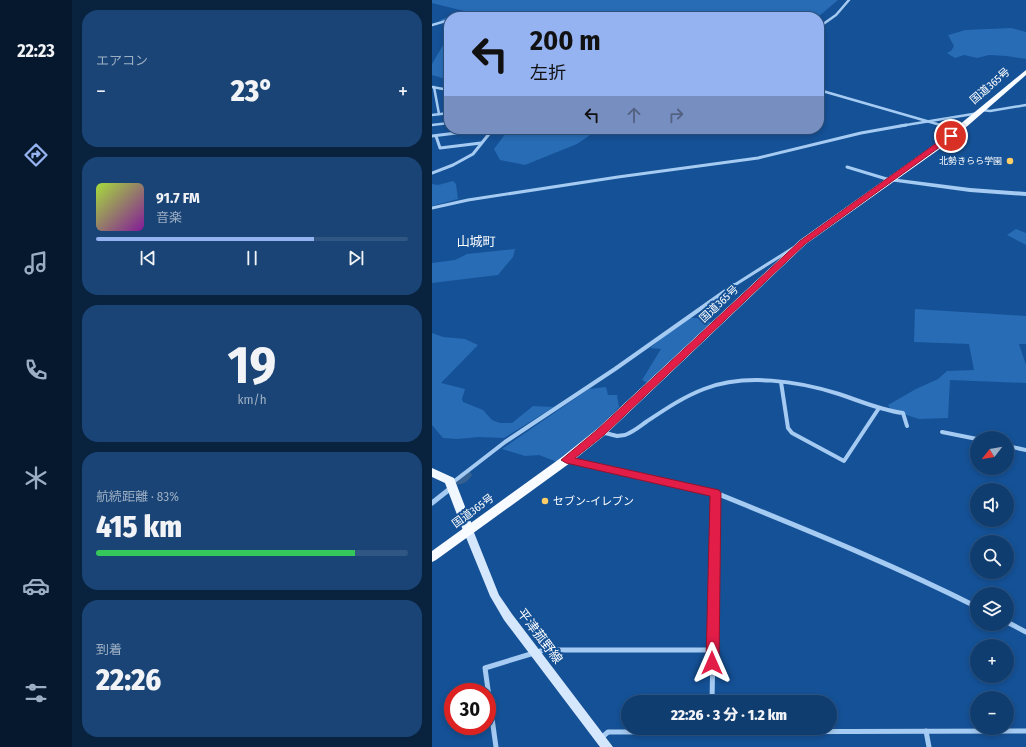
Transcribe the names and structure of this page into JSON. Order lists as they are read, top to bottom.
{
  "streets": {
    "highway": ["国道365号"],
    "main road": ["平津菰野線"]
  },
  "crossings": [
    ["国道365号", "平津菰野線"]
  ],
  "districts": ["山城町"],
  "places": ["北勢きらら学園", "セブン-イレブン"],
  "north": "bottom left",
  "page": {
    "tabs": "22:23",
    "tile": [
      "エアコン",
      ["19", "km/h"],
      ["航続距離 · 83%", "415 km"],
      ["到着", "22:26"]
    ],
    "turn": ["200 m", "左折"],
    "heat": ["−", "23°", "+"],
    "song": ["91.7 FM", "音楽"],
    "map_buttons": ["+", "−"],
    "limit": "30",
    "trip": "22:26 · 3 分 · 1.2 km"
  }
}
